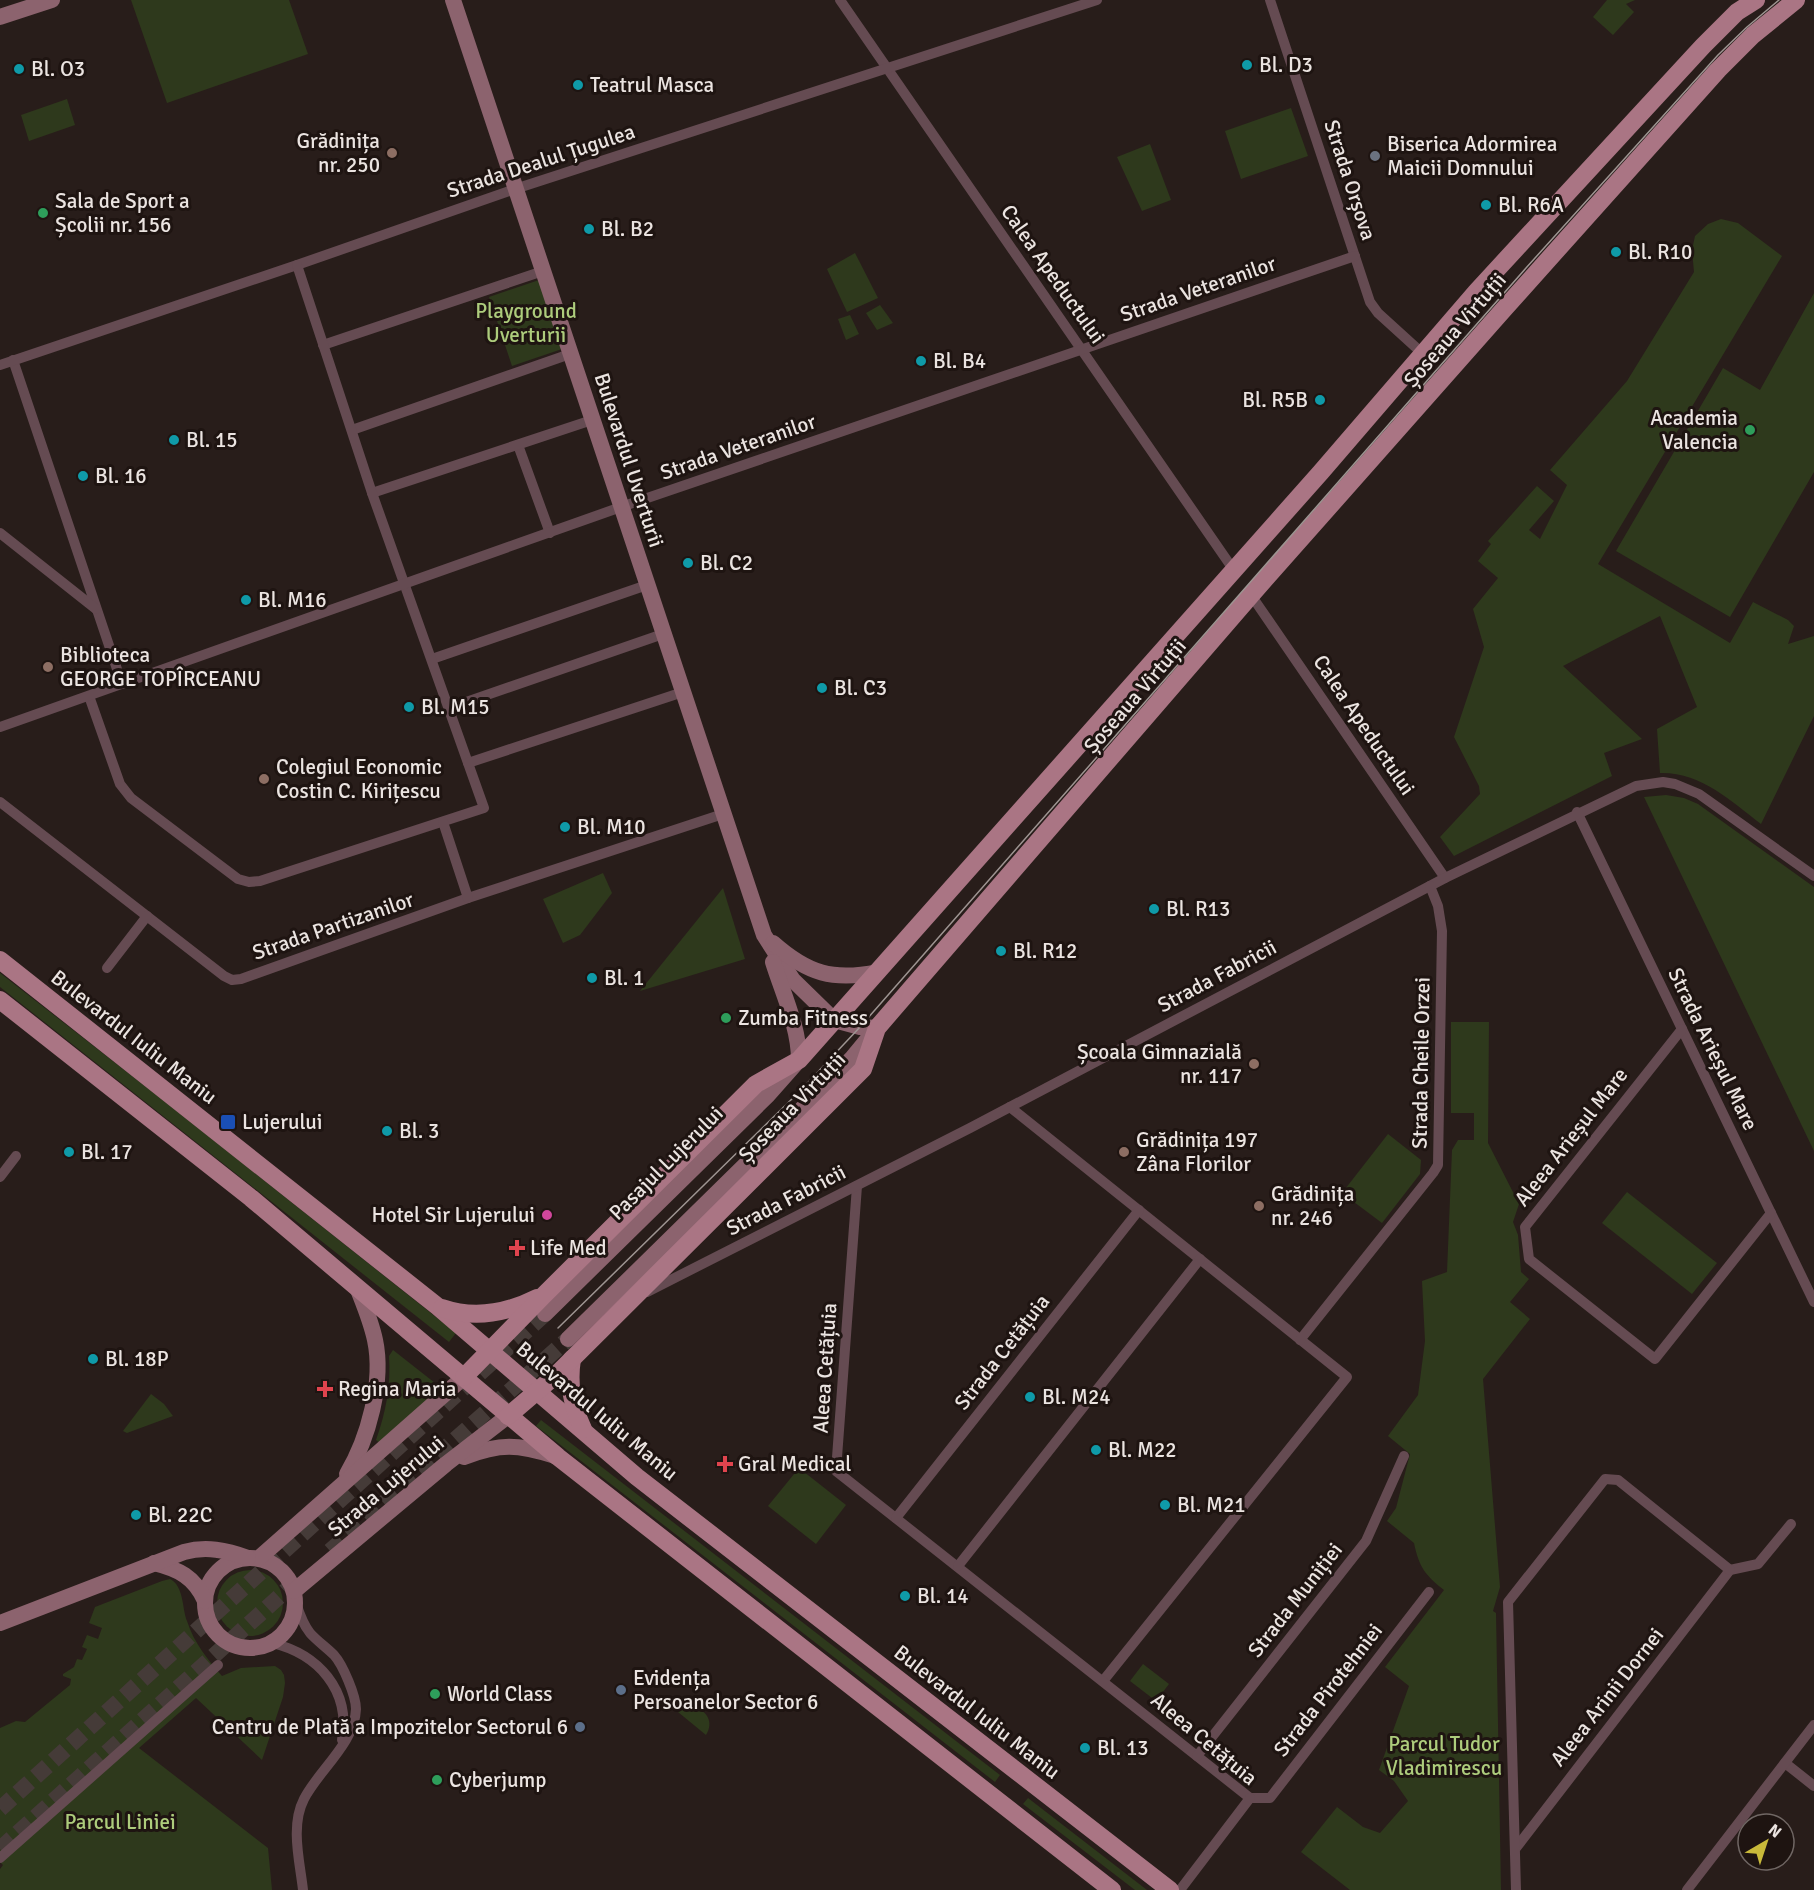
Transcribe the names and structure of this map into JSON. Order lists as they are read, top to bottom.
{
  "streets": {
    "main road": [
      "Șoseaua Virtuții",
      "Bulevardul Uverturii",
      "Bulevardul Iuliu Maniu",
      "Pasajul Lujerului",
      "Strada Lujerului"
    ],
    "street": [
      "Strada Dealul Țugulea",
      "Strada Orșova",
      "Calea Apeductului",
      "Strada Veteranilor",
      "Strada Partizanilor",
      "Strada Fabricii",
      "Strada Arieșul Mare",
      "Strada Cheile Orzei",
      "Aleea Arieșul Mare",
      "Strada Cetățuia",
      "Aleea Cetățuia",
      "Strada Muniției",
      "Strada Pirotehniei",
      "Aleea Arinii Dornei"
    ]
  },
  "crossings": [
    ["Strada Dealul Țugulea", "Calea Apeductului"],
    ["Strada Dealul Țugulea", "Bulevardul Uverturii"],
    ["Strada Orșova", "Strada Veteranilor"],
    ["Strada Orșova", "Șoseaua Virtuții"],
    ["Calea Apeductului", "Strada Veteranilor"],
    ["Calea Apeductului", "Șoseaua Virtuții"],
    ["Calea Apeductului", "Strada Fabricii"],
    ["Strada Veteranilor", "Bulevardul Uverturii"],
    ["Șoseaua Virtuții", "Bulevardul Uverturii"],
    ["Șoseaua Virtuții", "Strada Fabricii"],
    ["Șoseaua Virtuții", "Bulevardul Iuliu Maniu"],
    ["Șoseaua Virtuții", "Pasajul Lujerului"],
    ["Șoseaua Virtuții", "Strada Lujerului"],
    ["Bulevardul Uverturii", "Strada Partizanilor"],
    ["Strada Fabricii", "Strada Arieșul Mare"],
    ["Strada Fabricii", "Strada Cheile Orzei"],
    ["Strada Fabricii", "Aleea Cetățuia"],
    ["Strada Arieșul Mare", "Aleea Arieșul Mare"],
    ["Strada Cetățuia", "Aleea Cetățuia"],
    ["Aleea Cetățuia", "Strada Muniției"],
    ["Aleea Cetățuia", "Strada Pirotehniei"]
  ],
  "parks": ["Playground Uverturii", "Parcul Tudor Vladimirescu", "Parcul Liniei"],
  "places": {
    "other": [
      "Bl. D3",
      "Bl. O3",
      "Teatrul Masca",
      "Grădinița nr. 250",
      "Biserica Adormirea Maicii Domnului",
      "Bl. R6A",
      "Sala de Sport a Școlii nr. 156",
      "Bl. B2",
      "Bl. R10",
      "Bl. B4",
      "Bl. R5B",
      "Academia Valencia",
      "Bl. 15",
      "Bl. 16",
      "Bl. C2",
      "Bl. M16",
      "Biblioteca GEORGE TOPÎRCEANU",
      "Bl. C3",
      "Bl. M15",
      "Colegiul Economic Costin C. Kirițescu",
      "Bl. M10",
      "Bl. R13",
      "Bl. R12",
      "Bl. 1",
      "Zumba Fitness",
      "Școala Gimnazială nr. 117",
      "Bl. 3",
      "Bl. 17",
      "Grădinița 197 Zâna Florilor",
      "Grădinița nr. 246",
      "Hotel Sir Lujerului",
      "Bl. 18P",
      "Bl. M24",
      "Bl. M22",
      "Bl. M21",
      "Bl. 22C",
      "Bl. 14",
      "Evidența Persoanelor Sector 6",
      "World Class",
      "Centru de Plată a Impozitelor Sectorul 6",
      "Bl. 13",
      "Cyberjump"
    ],
    "transit": ["Lujerului"],
    "health": ["Life Med", "Regina Maria", "Gral Medical"]
  },
  "north": "top right"
}
